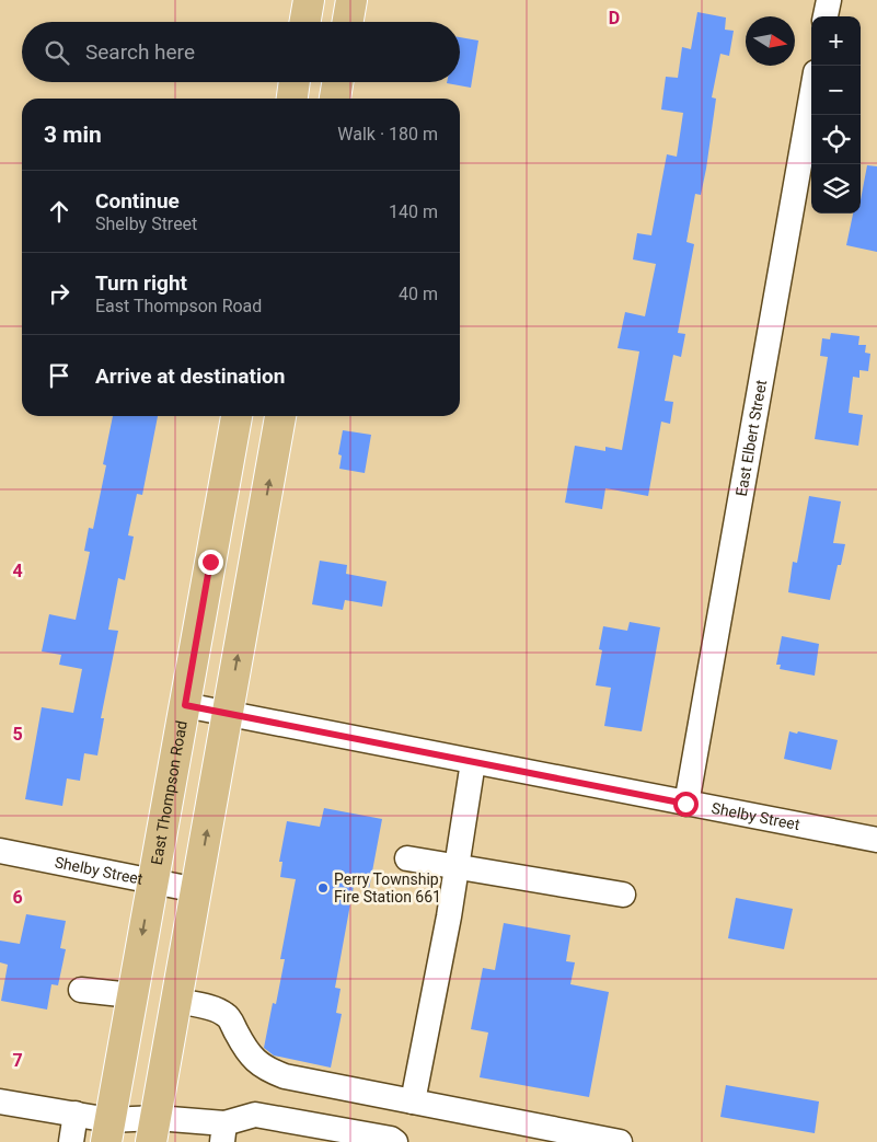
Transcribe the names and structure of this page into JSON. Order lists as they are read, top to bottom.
{
  "streets": {
    "main road": ["East Thompson Road"],
    "street": ["East Elbert Street", "Shelby Street"]
  },
  "crossings": [
    ["East Elbert Street", "Shelby Street"],
    ["East Thompson Road", "Shelby Street"]
  ],
  "places": ["Perry Township Fire Station 661"],
  "north": "right",
  "page": {
    "map_buttons": ["+", "−"],
    "search": "Search here",
    "heading": ["3 min", "Walk · 180 m"],
    "list": [
      ["Continue", "Shelby Street", "140 m"],
      ["Turn right", "East Thompson Road", "40 m"],
      "Arrive at destination"
    ]
  },
  "grid": {
    "columns": ["D"],
    "rows": [
      "4",
      "5",
      "6",
      "7"
    ]
  }
}
